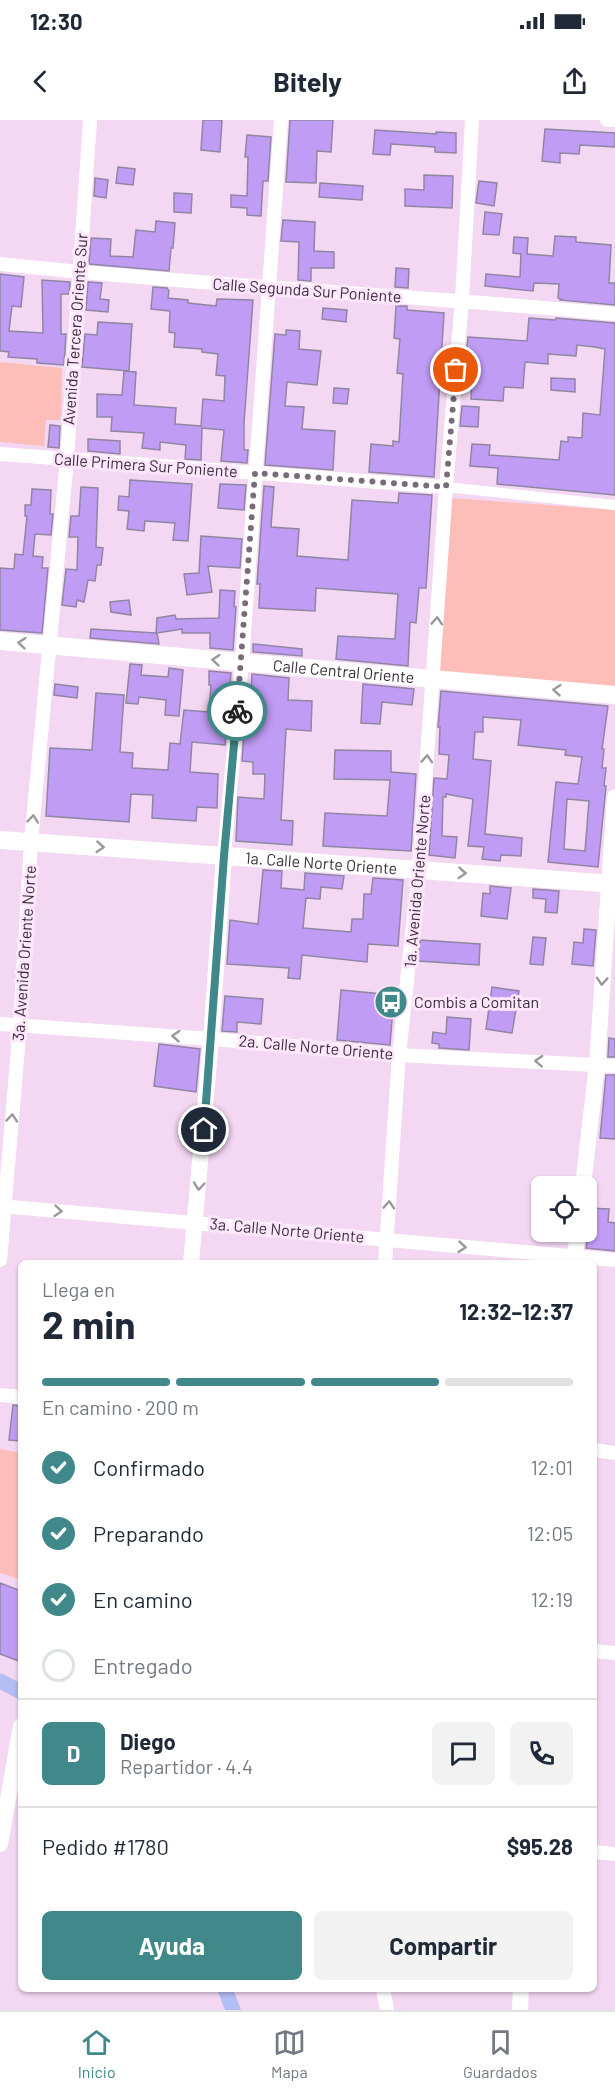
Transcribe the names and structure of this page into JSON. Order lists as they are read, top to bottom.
{
  "streets": {
    "main road": ["Calle Central Oriente", "1a. Calle Norte Oriente"],
    "street": [
      "Calle Segunda Sur Poniente",
      "Avenida Tercera Oriente Sur",
      "Calle Primera Sur Poniente",
      "1a. Avenida Oriente Norte",
      "3a. Avenida Oriente Norte",
      "2a. Calle Norte Oriente",
      "3a. Calle Norte Oriente"
    ]
  },
  "crossings": [
    ["Calle Segunda Sur Poniente", "Avenida Tercera Oriente Sur"],
    ["Calle Segunda Sur Poniente", "1a. Avenida Oriente Norte"],
    ["Avenida Tercera Oriente Sur", "Calle Primera Sur Poniente"],
    ["Avenida Tercera Oriente Sur", "Calle Central Oriente"],
    ["Avenida Tercera Oriente Sur", "3a. Avenida Oriente Norte"],
    ["Calle Primera Sur Poniente", "1a. Avenida Oriente Norte"],
    ["Calle Central Oriente", "1a. Avenida Oriente Norte"],
    ["Calle Central Oriente", "3a. Avenida Oriente Norte"],
    ["1a. Calle Norte Oriente", "1a. Avenida Oriente Norte"],
    ["1a. Calle Norte Oriente", "3a. Avenida Oriente Norte"],
    ["1a. Avenida Oriente Norte", "2a. Calle Norte Oriente"],
    ["1a. Avenida Oriente Norte", "3a. Calle Norte Oriente"],
    ["3a. Avenida Oriente Norte", "2a. Calle Norte Oriente"],
    ["3a. Avenida Oriente Norte", "3a. Calle Norte Oriente"]
  ],
  "one_way": [
    "Calle Central Oriente",
    "1a. Calle Norte Oriente",
    "1a. Avenida Oriente Norte",
    "3a. Avenida Oriente Norte",
    "2a. Calle Norte Oriente",
    "3a. Calle Norte Oriente"
  ],
  "places": {
    "bus stop": ["Combis a Comitan"]
  },
  "page": {
    "status": "12:30",
    "header": "Bitely",
    "heading": ["2 min", "Llega en", "12:32–12:37"],
    "panel": [
      "Diego",
      "Repartidor · 4.4",
      "Pedido #1780",
      "$95.28"
    ],
    "bar": "En camino · 200 m",
    "list": [
      ["Confirmado", "12:01"],
      ["Preparando", "12:05"],
      ["En camino", "12:19"],
      "Entregado"
    ],
    "round": "D",
    "buttons": ["Ayuda", "Compartir"],
    "tabs": ["Inicio", "Mapa", "Guardados"]
  }
}
